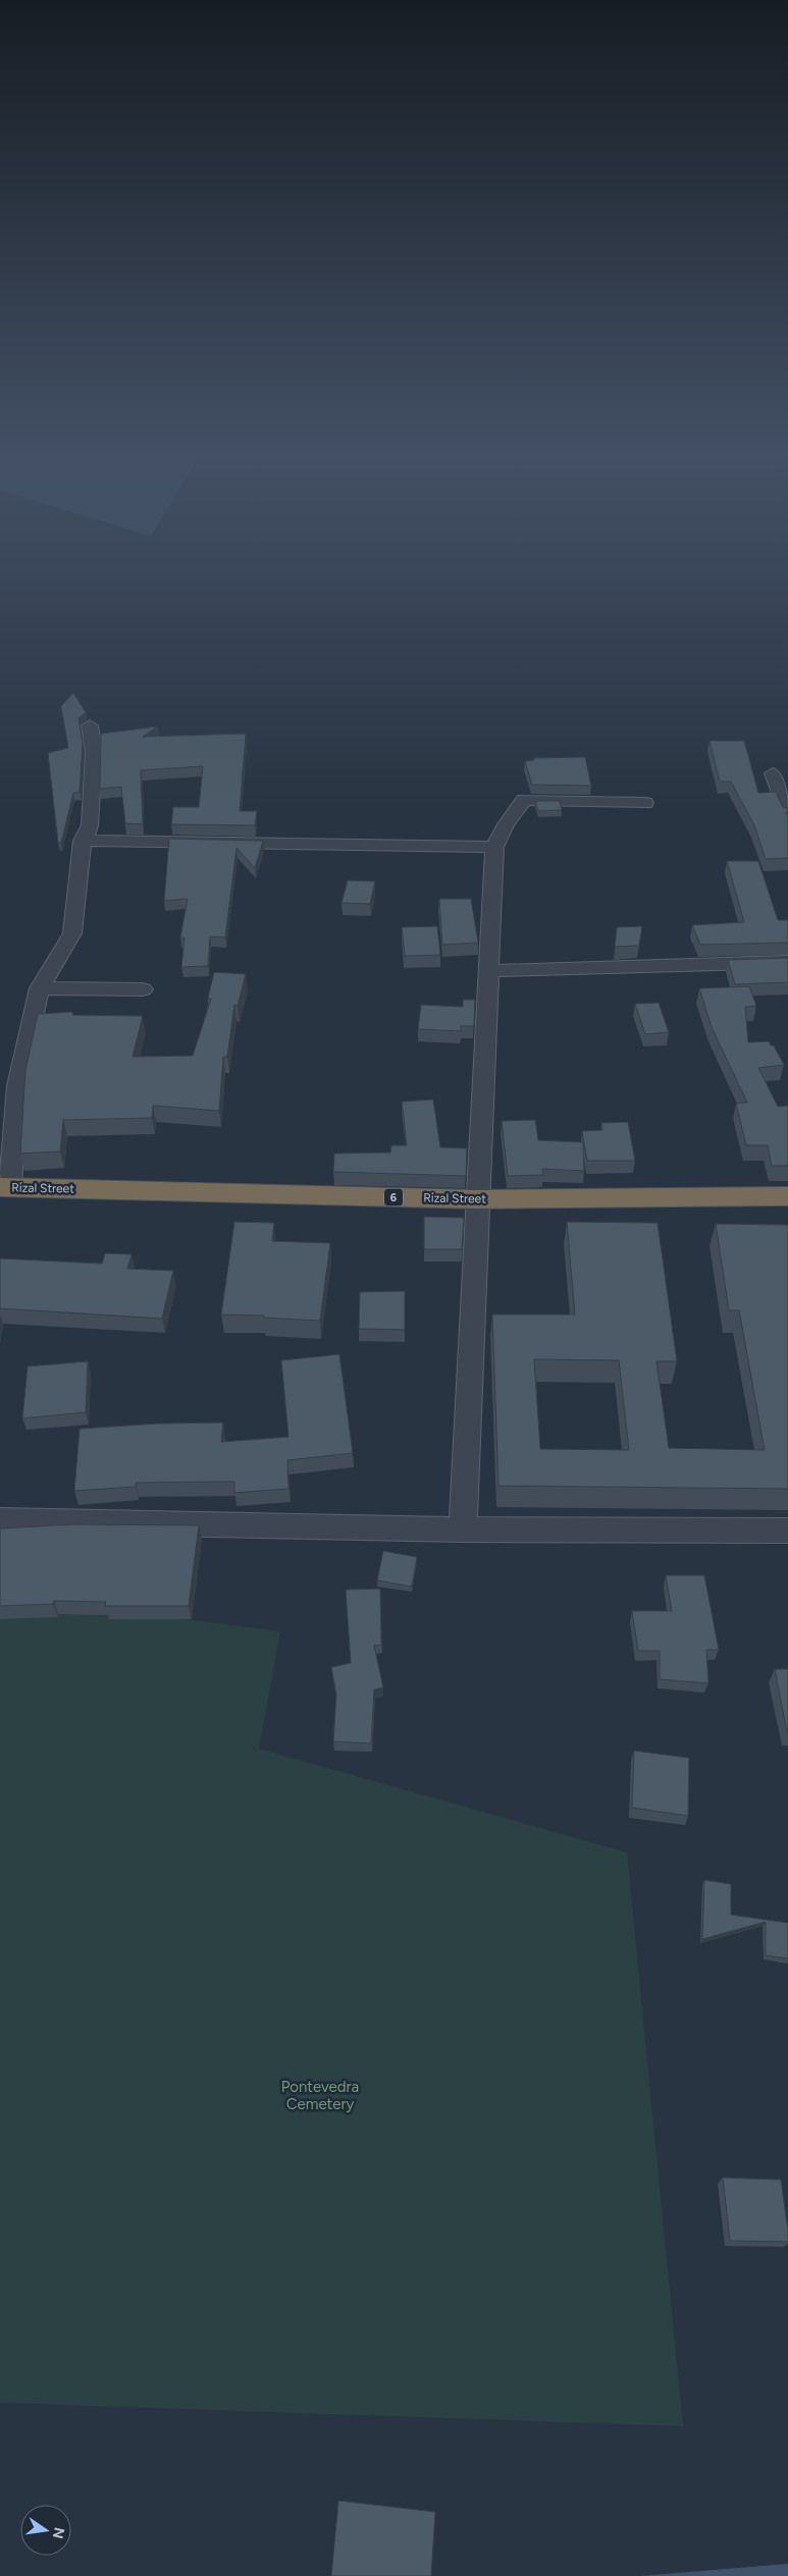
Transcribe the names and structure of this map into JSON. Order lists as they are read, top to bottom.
{
  "streets": {
    "highway": ["Rizal Street", "6"]
  },
  "parks": ["Pontevedra Cemetery"],
  "north": "right"
}
